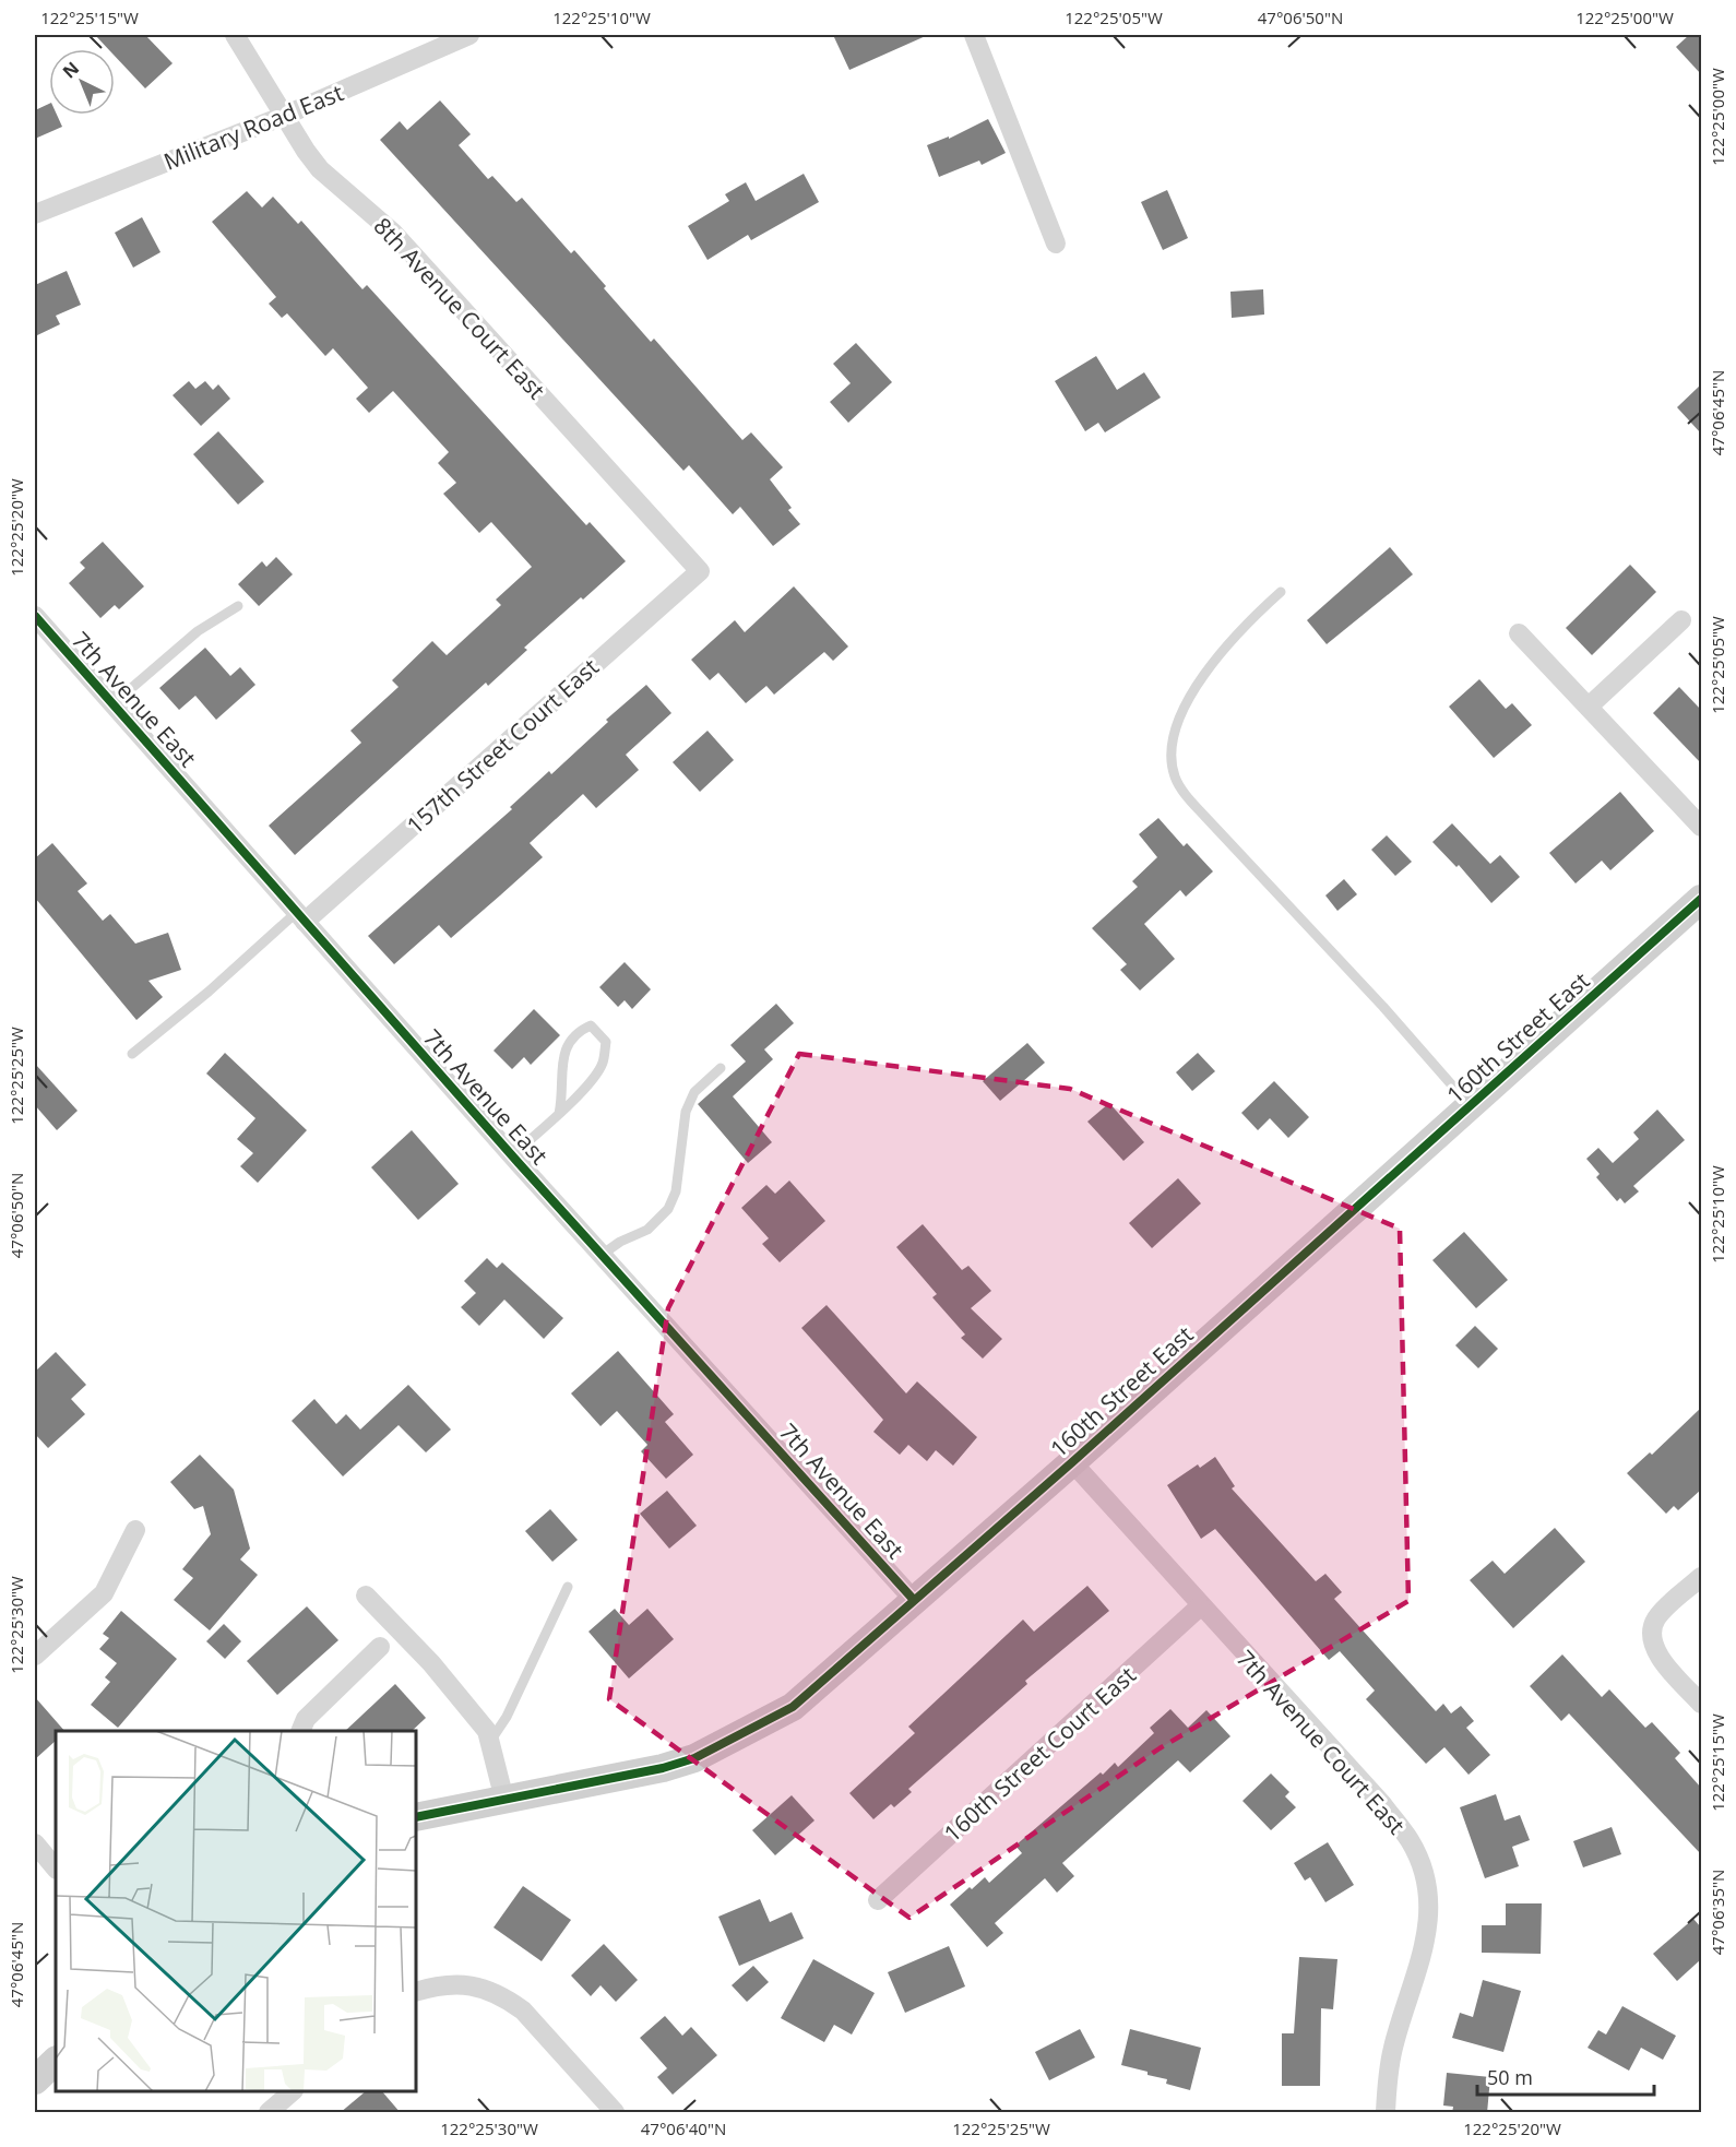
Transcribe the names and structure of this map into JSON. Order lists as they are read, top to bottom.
{
  "streets": {
    "street": [
      "Military Road East",
      "8th Avenue Court East",
      "7th Avenue East",
      "157th Street Court East",
      "160th Street East",
      "7th Avenue Court East",
      "160th Street Court East"
    ]
  },
  "crossings": [
    ["Military Road East", "8th Avenue Court East"],
    ["8th Avenue Court East", "157th Street Court East"],
    ["7th Avenue East", "157th Street Court East"],
    ["7th Avenue East", "160th Street East"],
    ["160th Street East", "7th Avenue Court East"],
    ["7th Avenue Court East", "160th Street Court East"]
  ],
  "scale_bar": "50 m",
  "north": "top left",
  "coordinates": [
    "122°25'15\"W",
    "122°25'10\"W",
    "122°25'05\"W",
    "47°06'50\"N",
    "122°25'00\"W",
    "47°06'45\"N",
    "122°25'20\"W",
    "122°25'25\"W",
    "122°25'30\"W",
    "47°06'35\"N",
    "47°06'40\"N"
  ]
}
